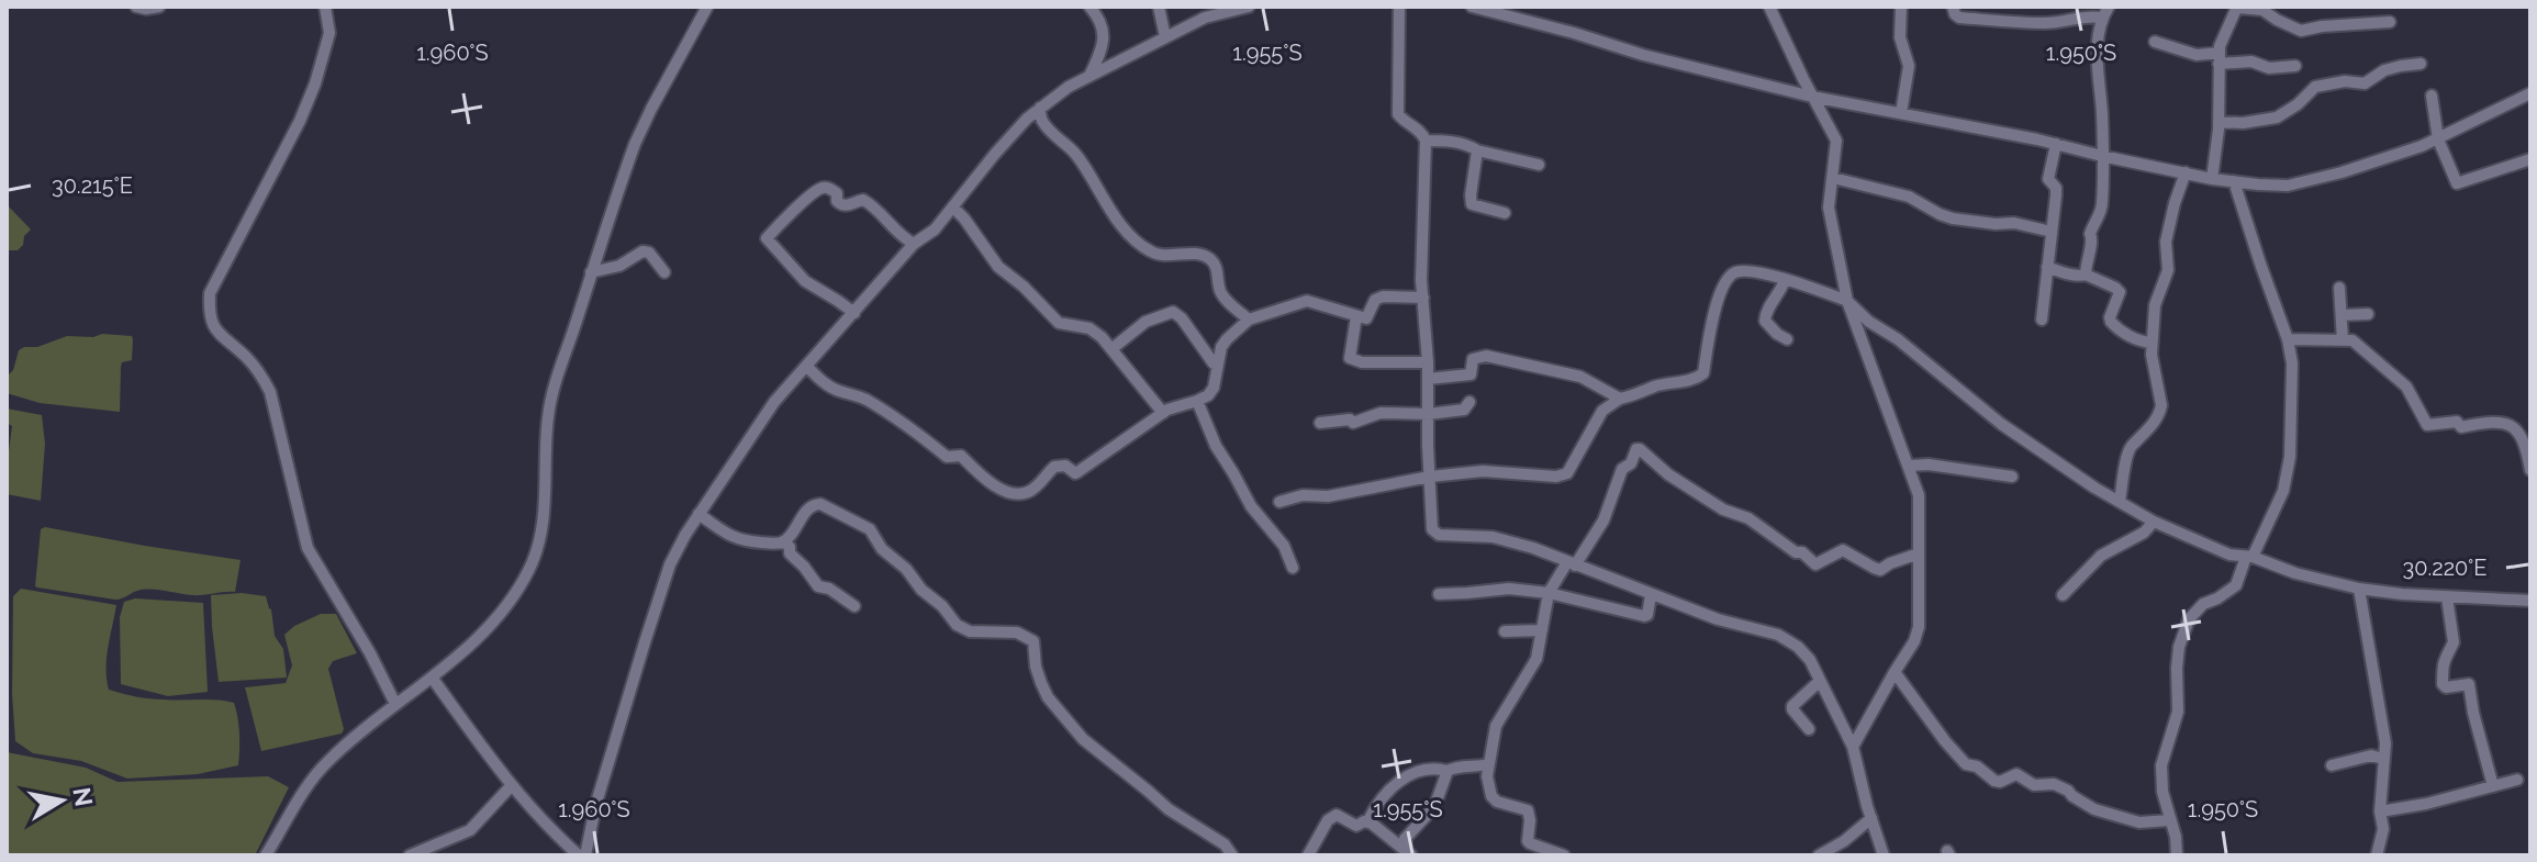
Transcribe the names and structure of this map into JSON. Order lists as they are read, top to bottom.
{
  "north": "right",
  "coordinates": [
    "1.960°S",
    "1.955°S",
    "1.950°S",
    "30.215°E",
    "30.220°E"
  ]
}
